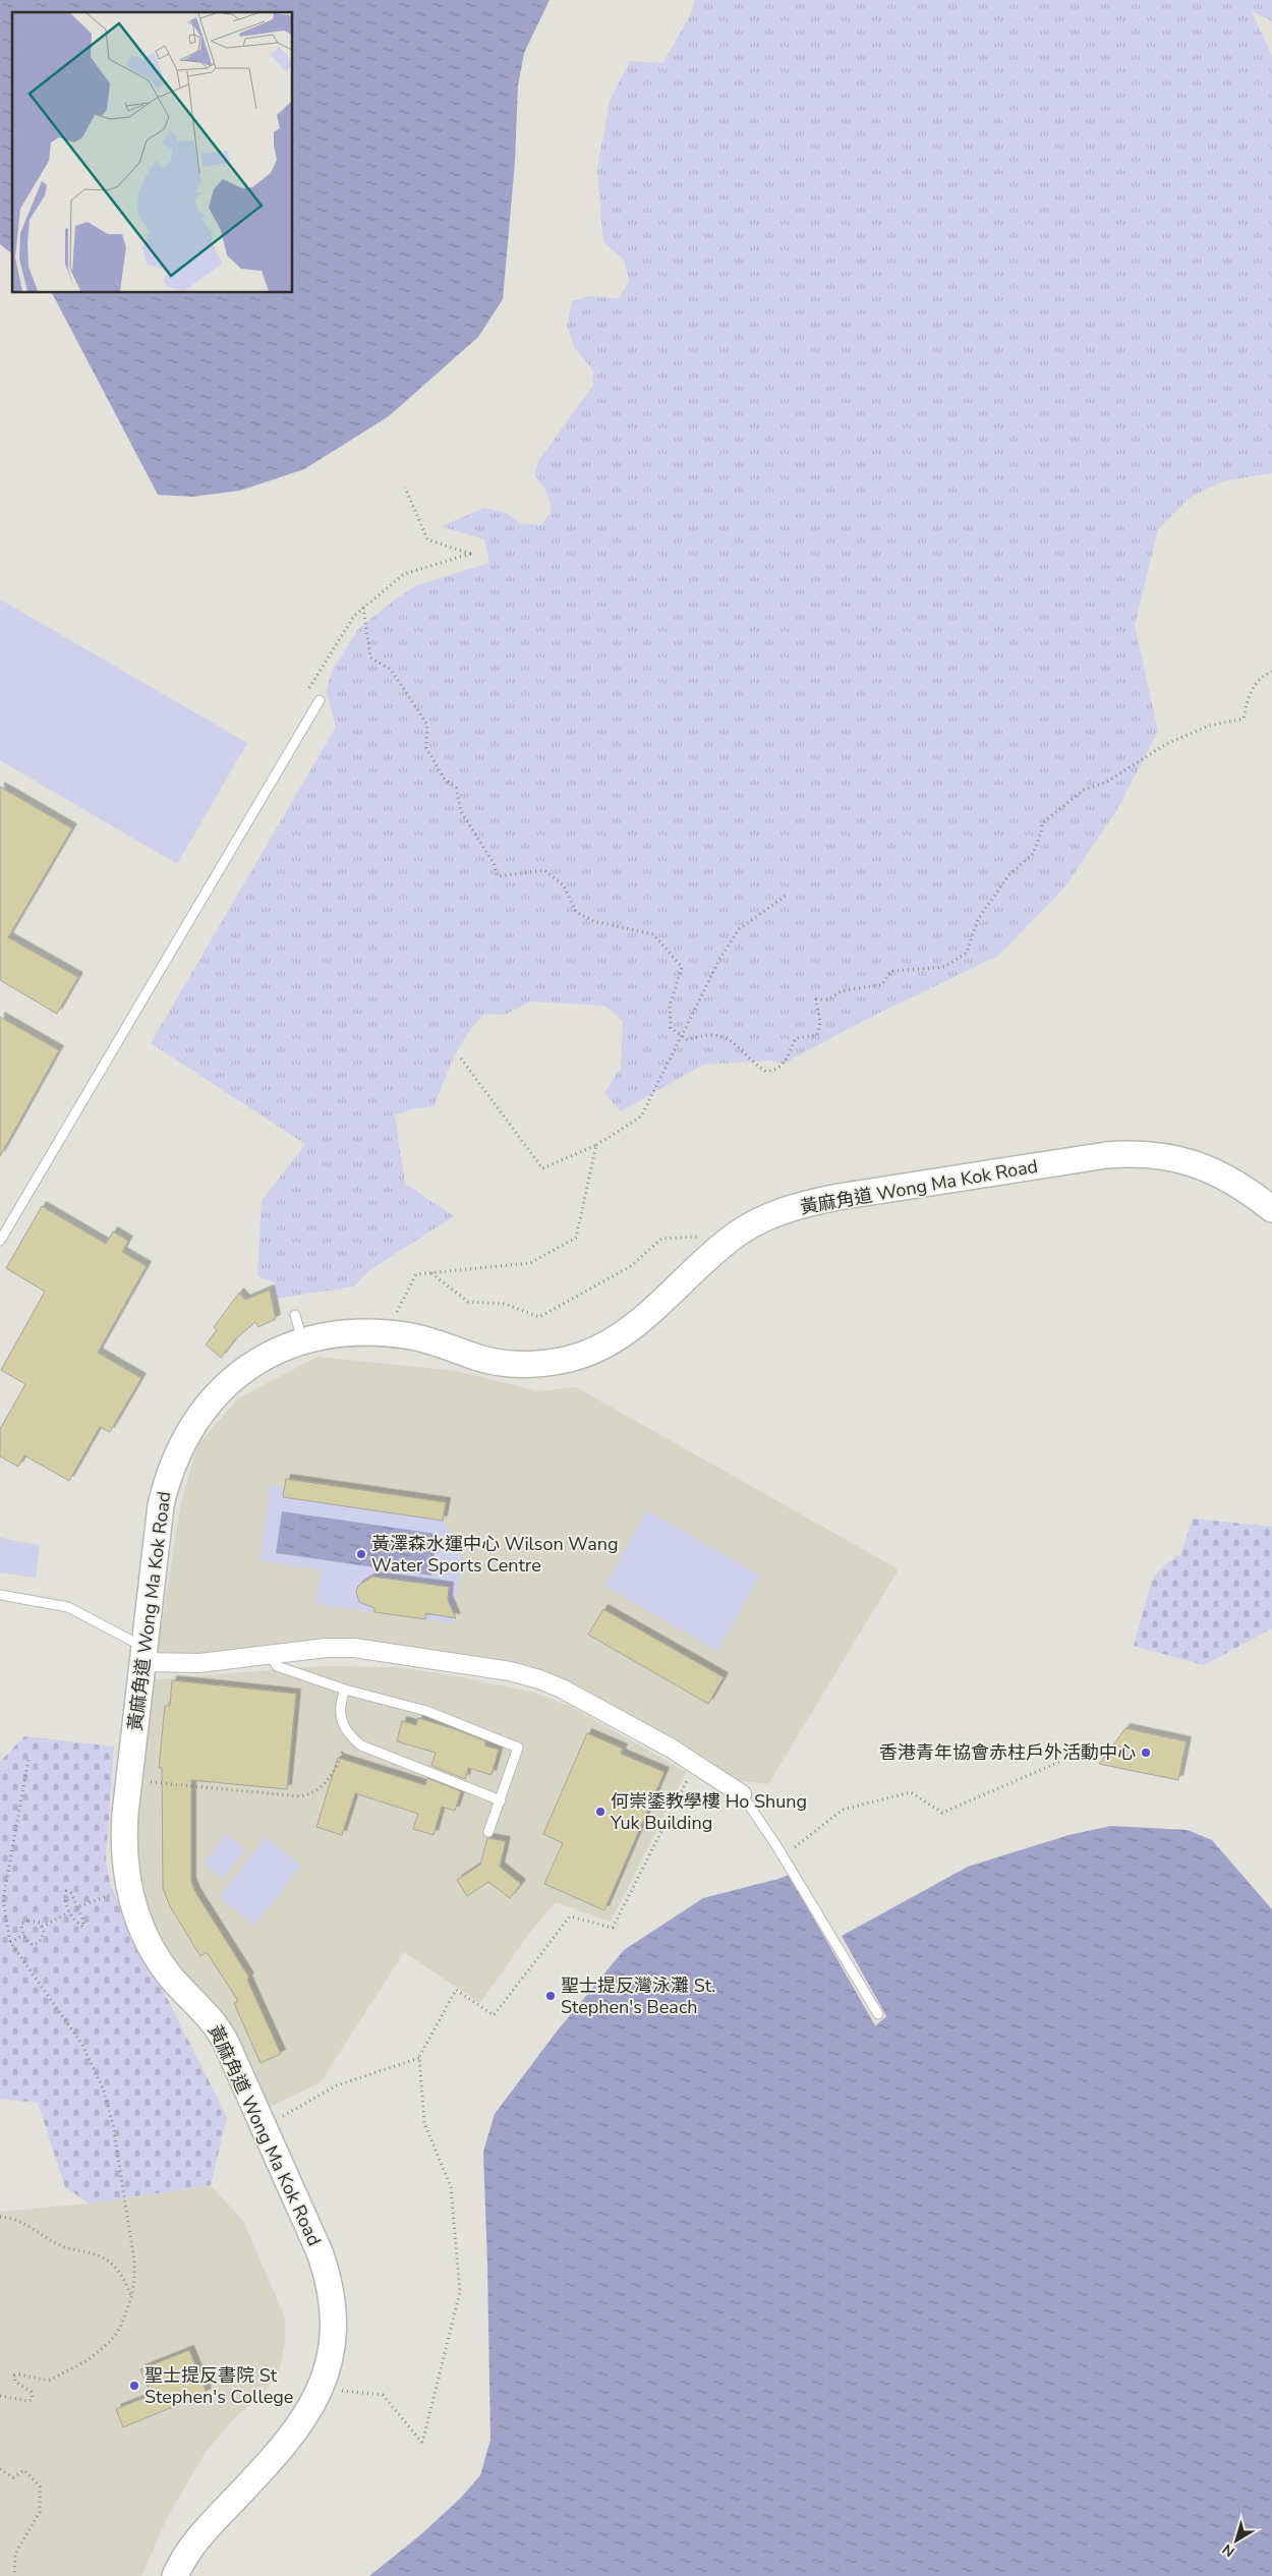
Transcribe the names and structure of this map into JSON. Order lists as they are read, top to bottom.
{
  "streets": {
    "street": ["黃麻角道 Wong Ma Kok Road"]
  },
  "places": [
    "黃澤森水運中心 Wilson Wang Water Sports Centre",
    "香港青年協會赤柱戶外活動中心",
    "何崇鋈教學樓 Ho Shung Yuk Building",
    "聖士提反灣泳灘 St. Stephen's Beach",
    "聖士提反書院 St Stephen's College"
  ],
  "north": "bottom left"
}
